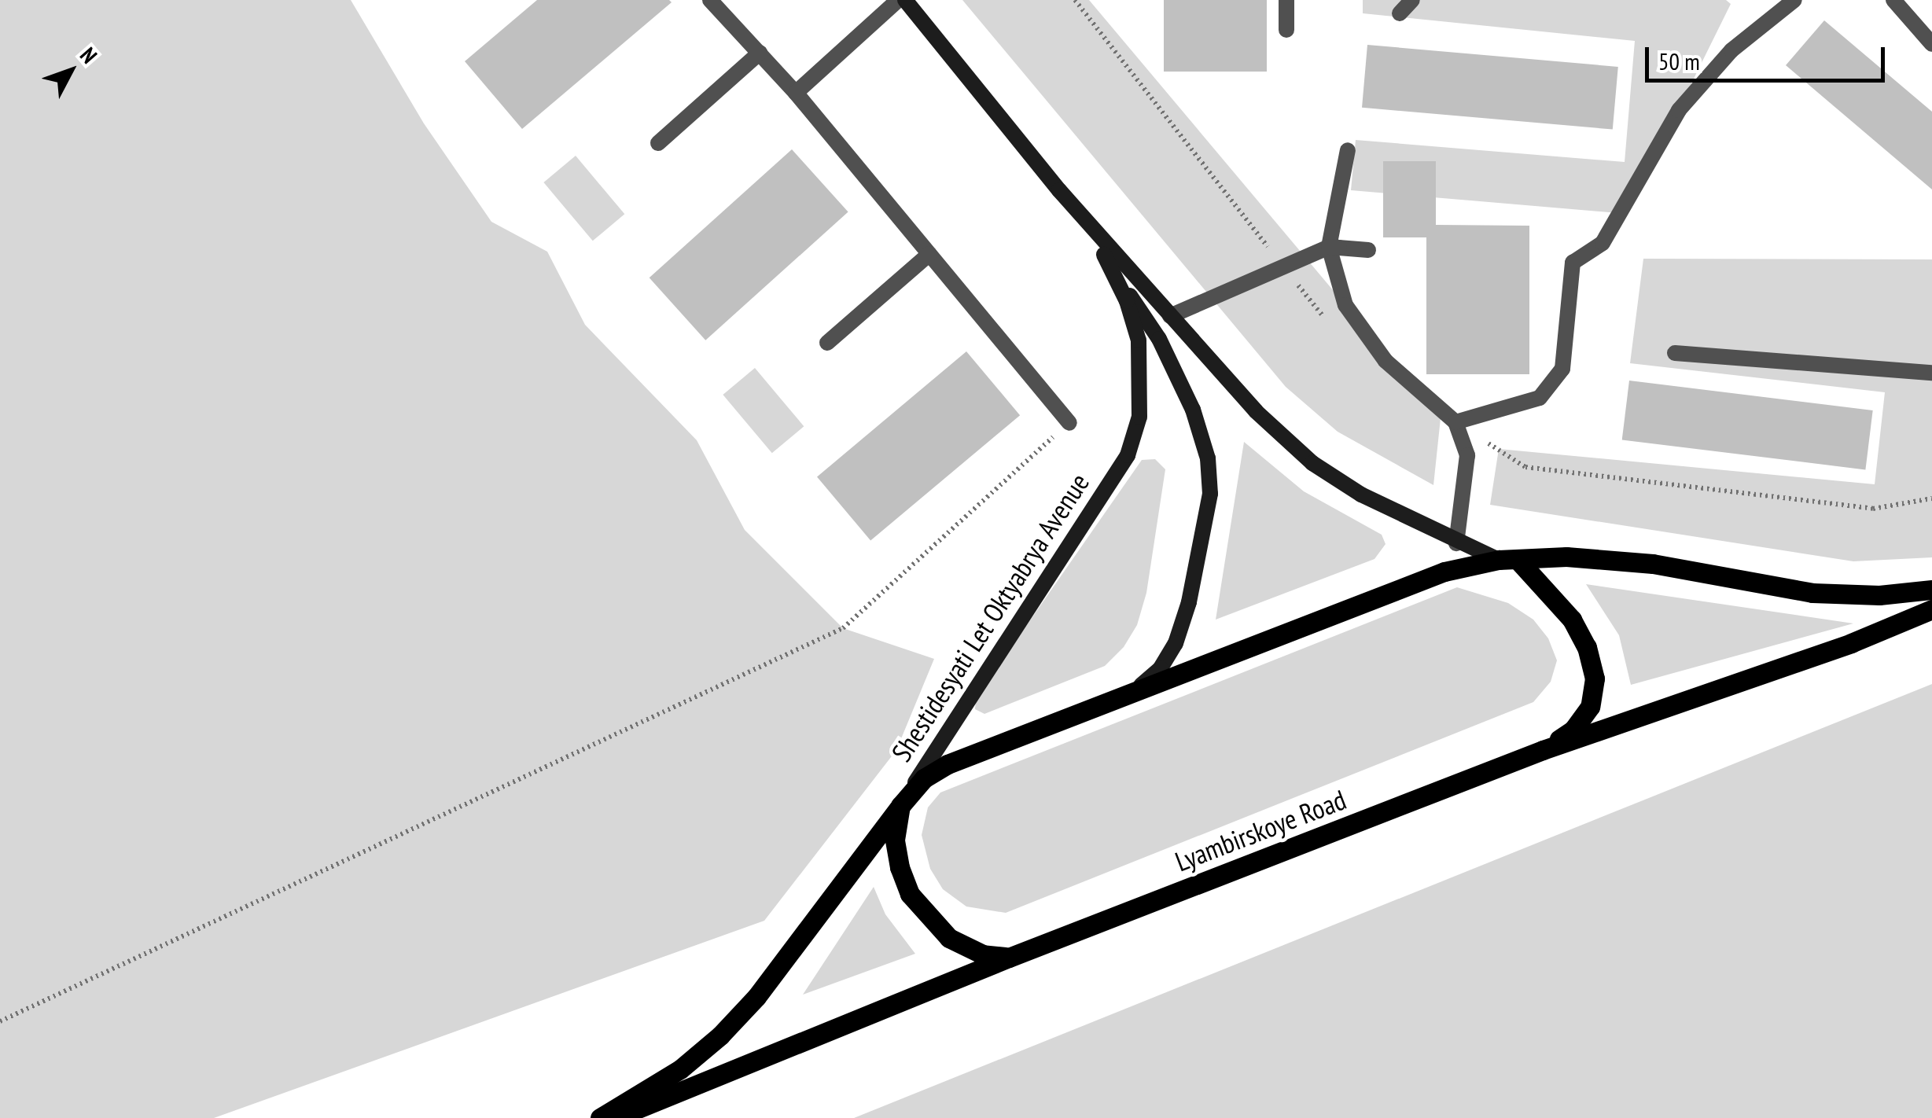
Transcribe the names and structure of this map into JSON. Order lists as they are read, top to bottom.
{
  "streets": {
    "main road": ["Shestidesyati Let Oktyabrya Avenue", "Lyambirskoye Road"]
  },
  "crossings": [
    ["Shestidesyati Let Oktyabrya Avenue", "Lyambirskoye Road"]
  ],
  "scale_bar": "50 m",
  "north": "top right"
}
